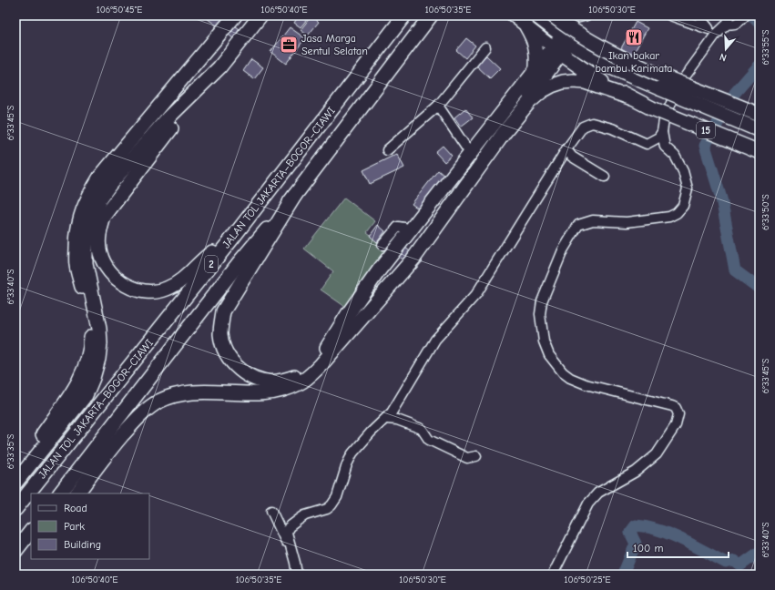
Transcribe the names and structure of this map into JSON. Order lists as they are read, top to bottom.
{
  "streets": {
    "highway": ["15", "JALAN TOL JAKARTA–BOGOR–CIAWI", "2"]
  },
  "places": {
    "restaurant": ["Ikan bakar bambu Karimata"],
    "office": ["Jasa Marga Sentul Selatan"]
  },
  "legend": ["Road", "Park", "Building"],
  "scale_bar": "100 m",
  "north": "bottom",
  "coordinates": [
    "106°50'45\"E",
    "106°50'40\"E",
    "106°50'35\"E",
    "106°50'30\"E",
    "6°33'55\"S",
    "6°33'45\"S",
    "6°33'50\"S",
    "6°33'40\"S",
    "6°33'35\"S",
    "106°50'25\"E"
  ]
}
